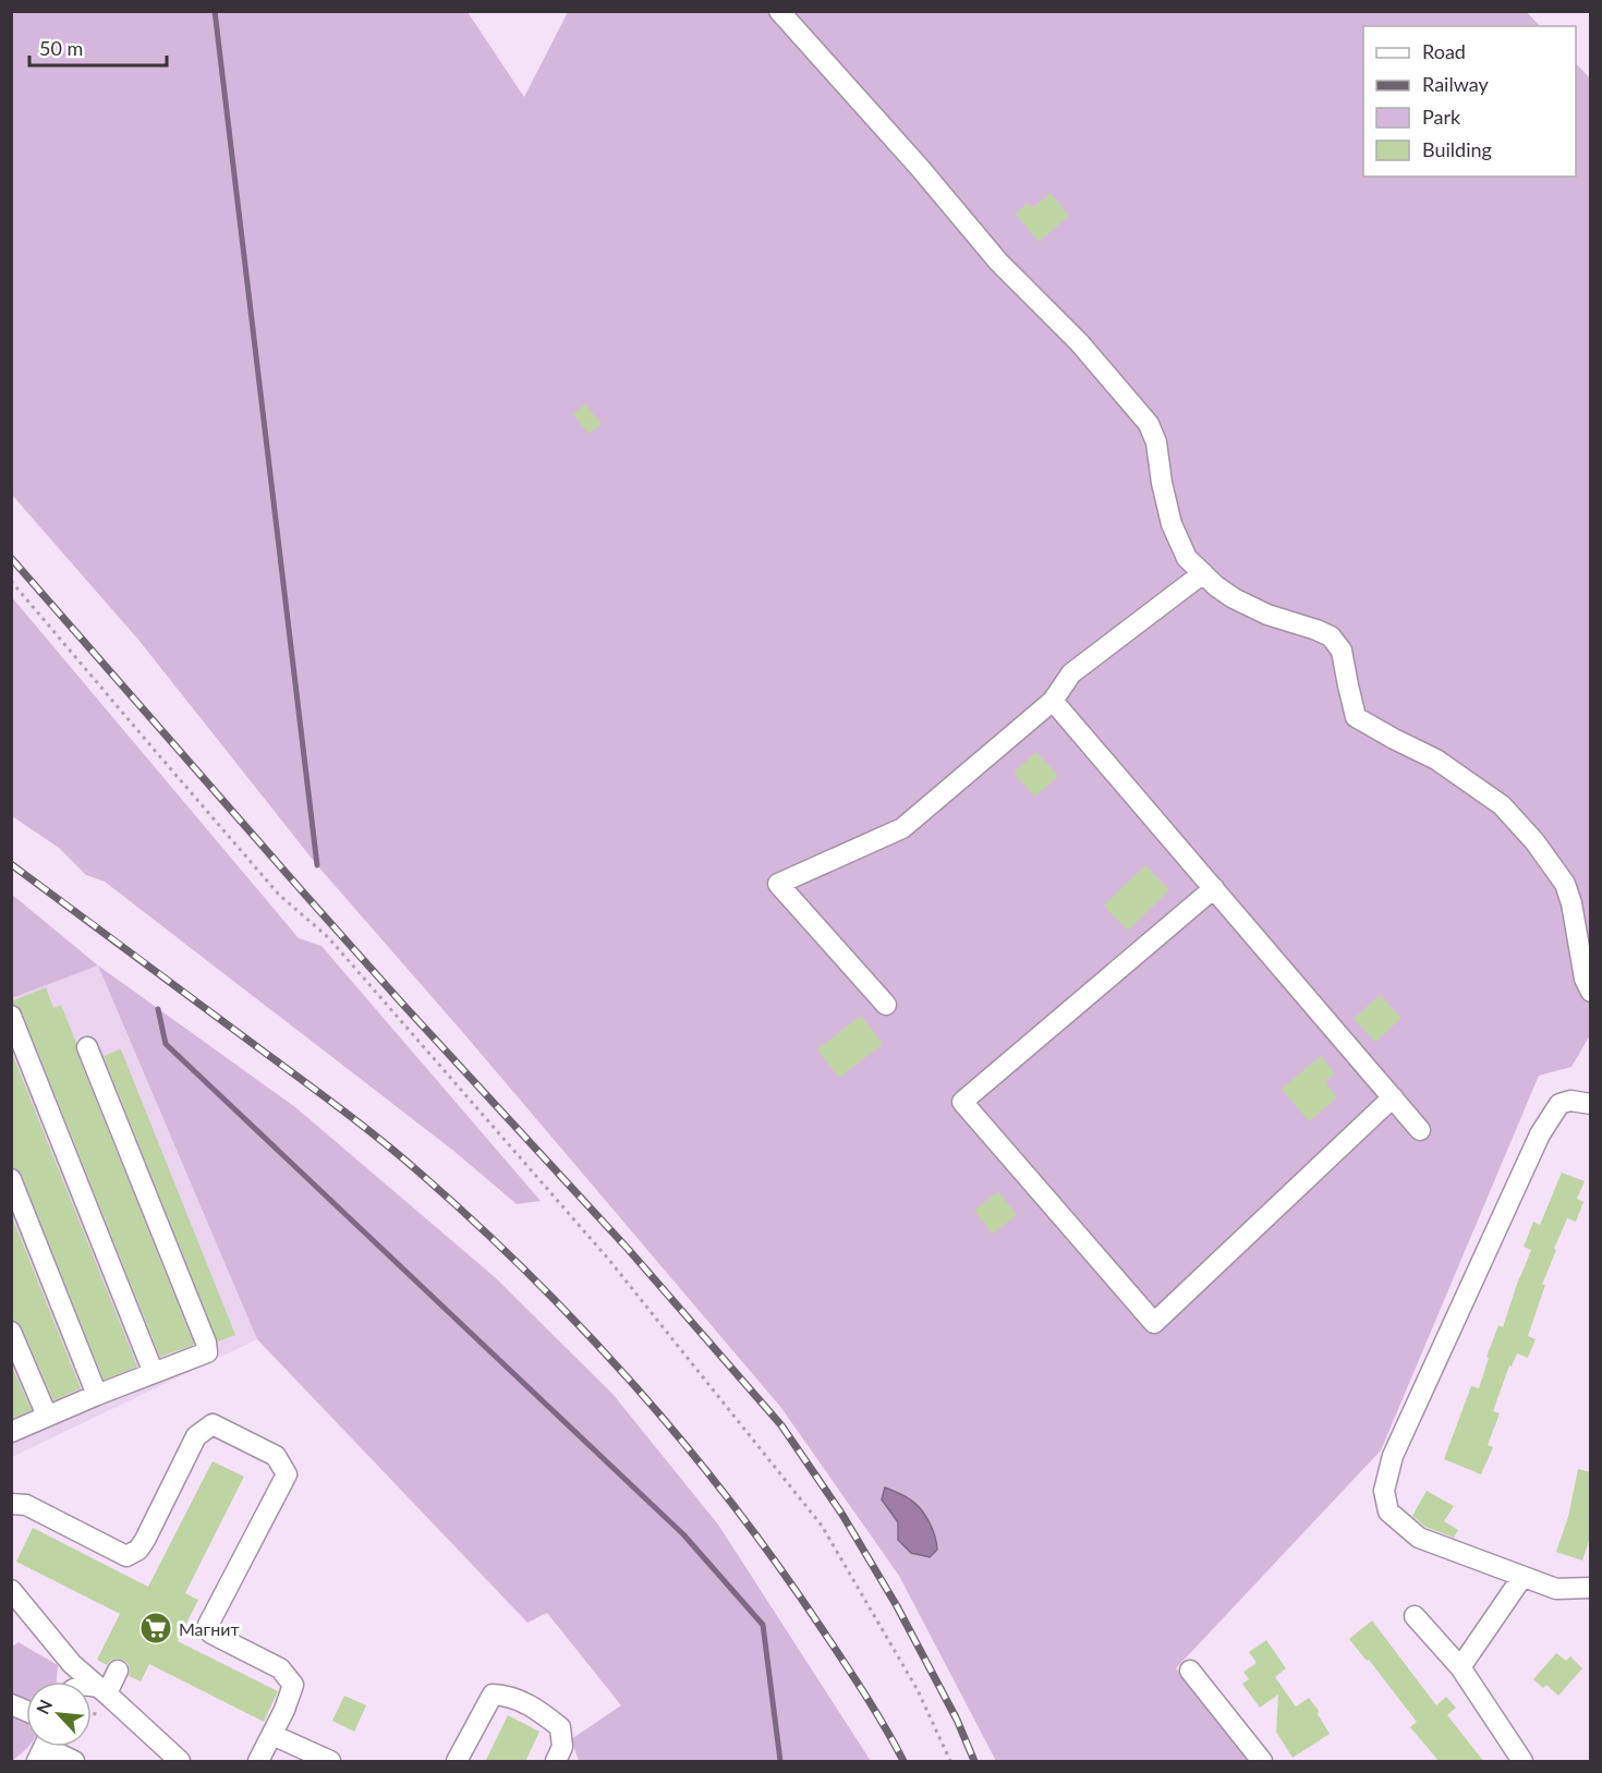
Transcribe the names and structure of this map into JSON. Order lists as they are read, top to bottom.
{
  "places": {
    "supermarket": ["Магнит"]
  },
  "legend": [
    "Road",
    "Railway",
    "Park",
    "Building"
  ],
  "scale_bar": "50 m",
  "north": "top left"
}
